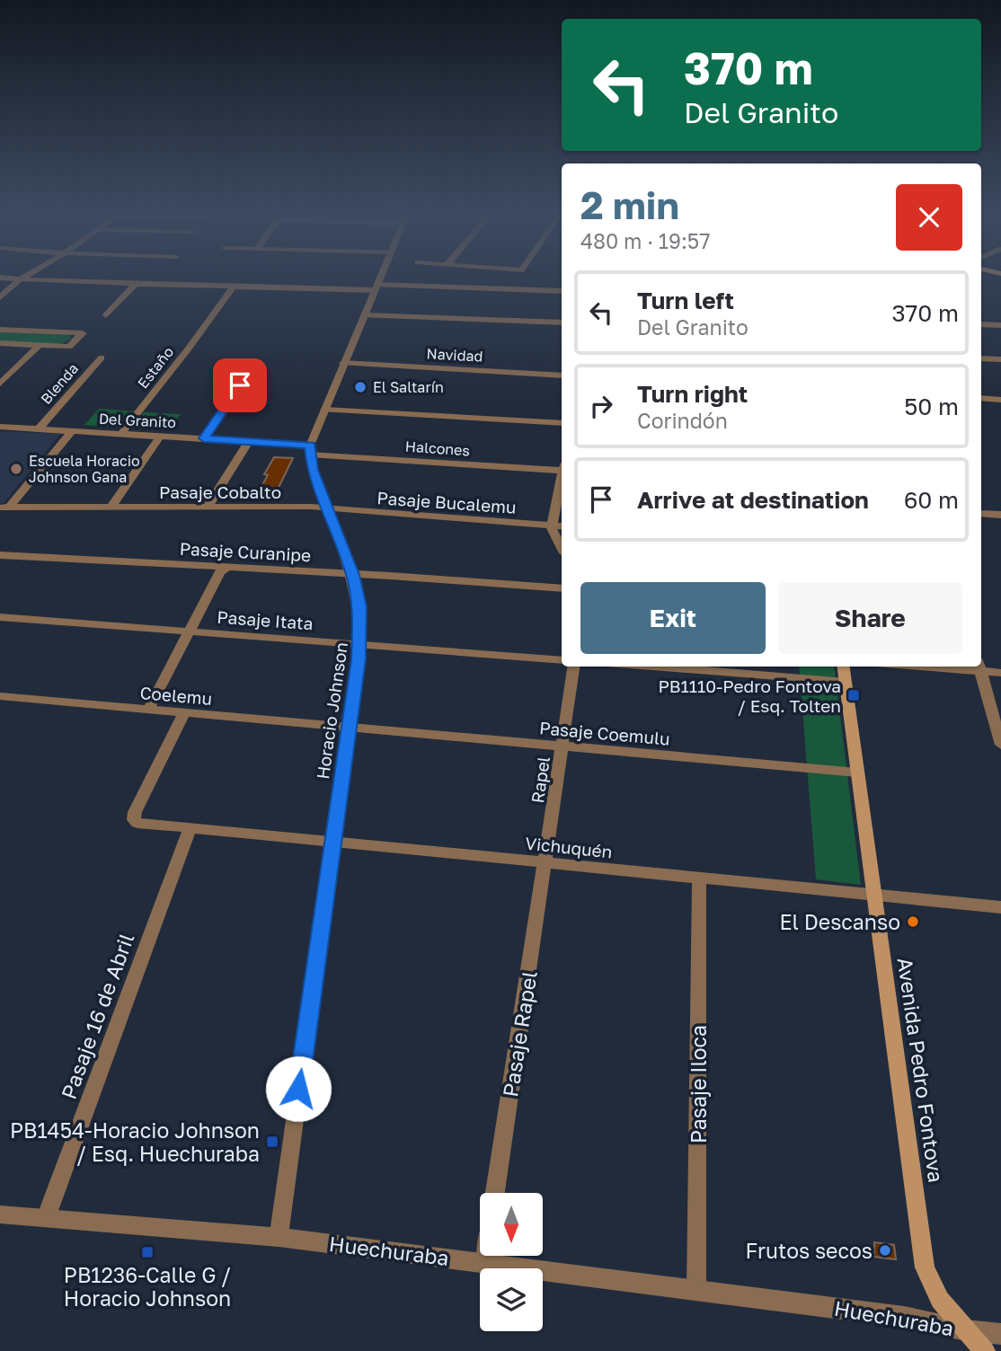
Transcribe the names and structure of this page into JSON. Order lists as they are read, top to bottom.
{
  "streets": {
    "main road": ["Avenida Pedro Fontova"],
    "street": [
      "Navidad",
      "Estaño",
      "Blenda",
      "Del Granito",
      "Halcones",
      "Pasaje Cobalto",
      "Pasaje Bucalemu",
      "Pasaje Curanipe",
      "Pasaje Itata",
      "Coelemu",
      "Horacio Johnson",
      "Pasaje Coemulu",
      "Rapel",
      "Vichuquén",
      "Pasaje 16 de Abril",
      "Pasaje Rapel",
      "Pasaje Iloca",
      "Huechuraba"
    ]
  },
  "crossings": [
    ["Estaño", "Del Granito"],
    ["Blenda", "Del Granito"],
    ["Del Granito", "Halcones"],
    ["Del Granito", "Horacio Johnson"],
    ["Halcones", "Horacio Johnson"],
    ["Pasaje Cobalto", "Pasaje Bucalemu"],
    ["Pasaje Cobalto", "Horacio Johnson"],
    ["Pasaje Bucalemu", "Horacio Johnson"],
    ["Pasaje Curanipe", "Horacio Johnson"],
    ["Pasaje Itata", "Horacio Johnson"],
    ["Coelemu", "Horacio Johnson"],
    ["Coelemu", "Pasaje Coemulu"],
    ["Coelemu", "Vichuquén"],
    ["Horacio Johnson", "Pasaje Coemulu"],
    ["Horacio Johnson", "Vichuquén"],
    ["Horacio Johnson", "Huechuraba"],
    ["Pasaje Coemulu", "Rapel"],
    ["Pasaje Coemulu", "Avenida Pedro Fontova"],
    ["Rapel", "Vichuquén"],
    ["Rapel", "Pasaje Rapel"],
    ["Vichuquén", "Pasaje 16 de Abril"],
    ["Vichuquén", "Pasaje Rapel"],
    ["Vichuquén", "Avenida Pedro Fontova"],
    ["Vichuquén", "Pasaje Iloca"],
    ["Pasaje 16 de Abril", "Huechuraba"],
    ["Avenida Pedro Fontova", "Huechuraba"],
    ["Pasaje Iloca", "Huechuraba"]
  ],
  "places": {
    "other": [
      "El Saltarín",
      "Escuela Horacio Johnson Gana",
      "El Descanso",
      "Frutos secos"
    ],
    "transit": ["PB1110-Pedro Fontova / Esq. Tolten", "PB1454-Horacio Johnson / Esq. Huechuraba", "PB1236-Calle G / Horacio Johnson"]
  },
  "north": "bottom",
  "page": {
    "turn": ["370 m", "Del Granito"],
    "heading": ["2 min", "480 m · 19:57"],
    "list": [
      {
        "name": "Turn left",
        "note": "Del Granito",
        "value": "370 m"
      },
      {
        "name": "Turn right",
        "note": "Corindón",
        "value": "50 m"
      },
      {
        "name": "Arrive at destination",
        "value": "60 m"
      }
    ],
    "buttons": ["Exit", "Share"]
  }
}
